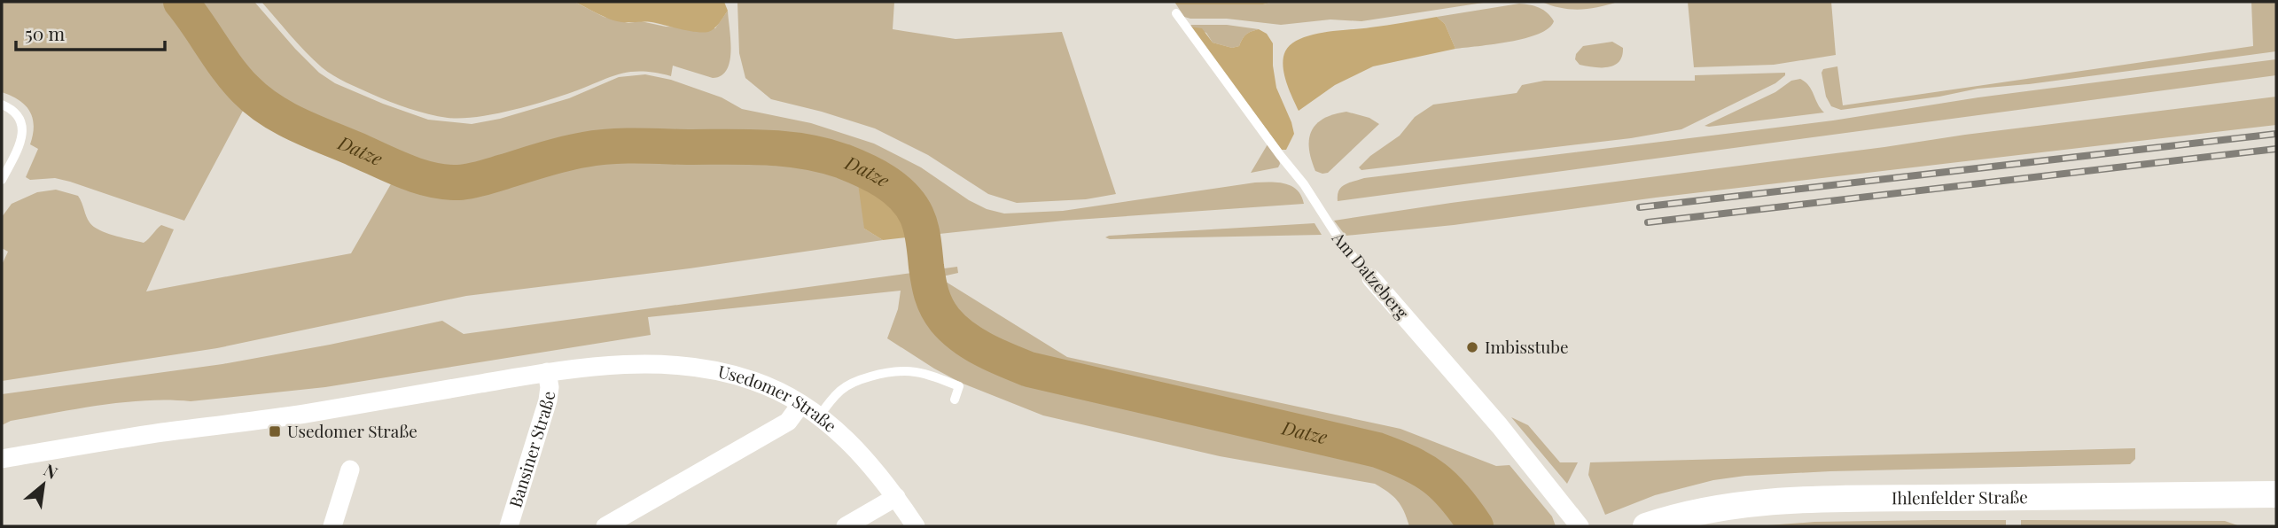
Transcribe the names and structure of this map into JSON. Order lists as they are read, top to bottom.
{
  "streets": {
    "main road": ["Ihlenfelder Straße"],
    "street": ["Am Datzeberg", "Usedomer Straße", "Bansiner Straße"]
  },
  "crossings": [
    ["Usedomer Straße", "Bansiner Straße"]
  ],
  "water": ["Datze"],
  "places": {
    "other": ["Imbisstube"],
    "transit": ["Usedomer Straße"]
  },
  "scale_bar": "50 m",
  "north": "top right"
}
